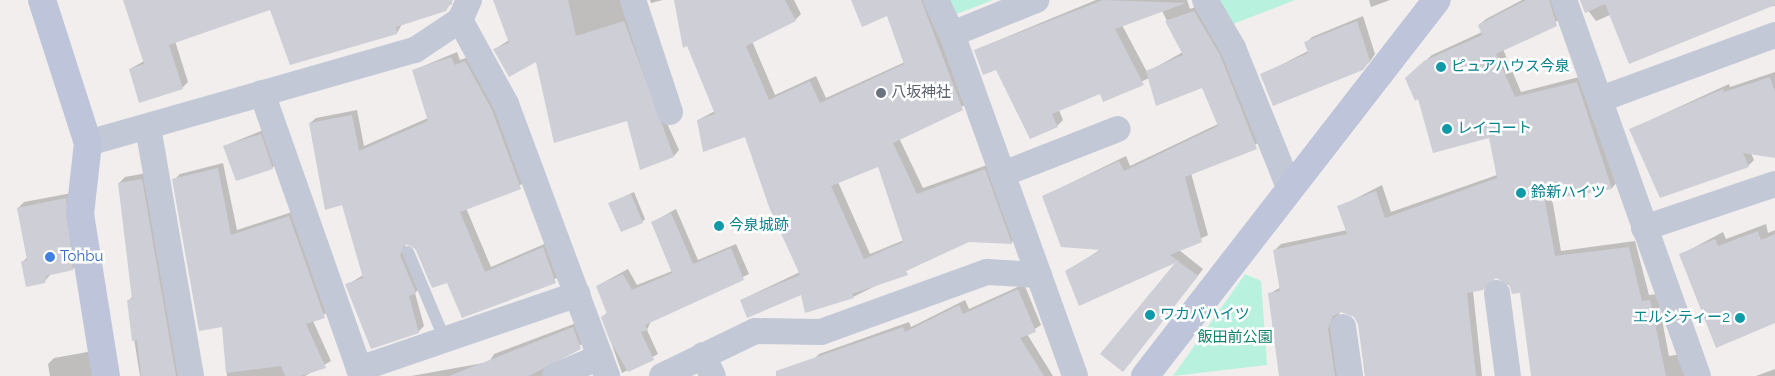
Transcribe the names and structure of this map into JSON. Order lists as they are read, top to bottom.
{
  "parks": ["飯田前公園"],
  "places": [
    "ピュアハウス今泉",
    "八坂神社",
    "レイコート",
    "鈴新ハイツ",
    "今泉城跡",
    "Tohbu",
    "ワカバハイツ",
    "エルシティー2"
  ]
}
